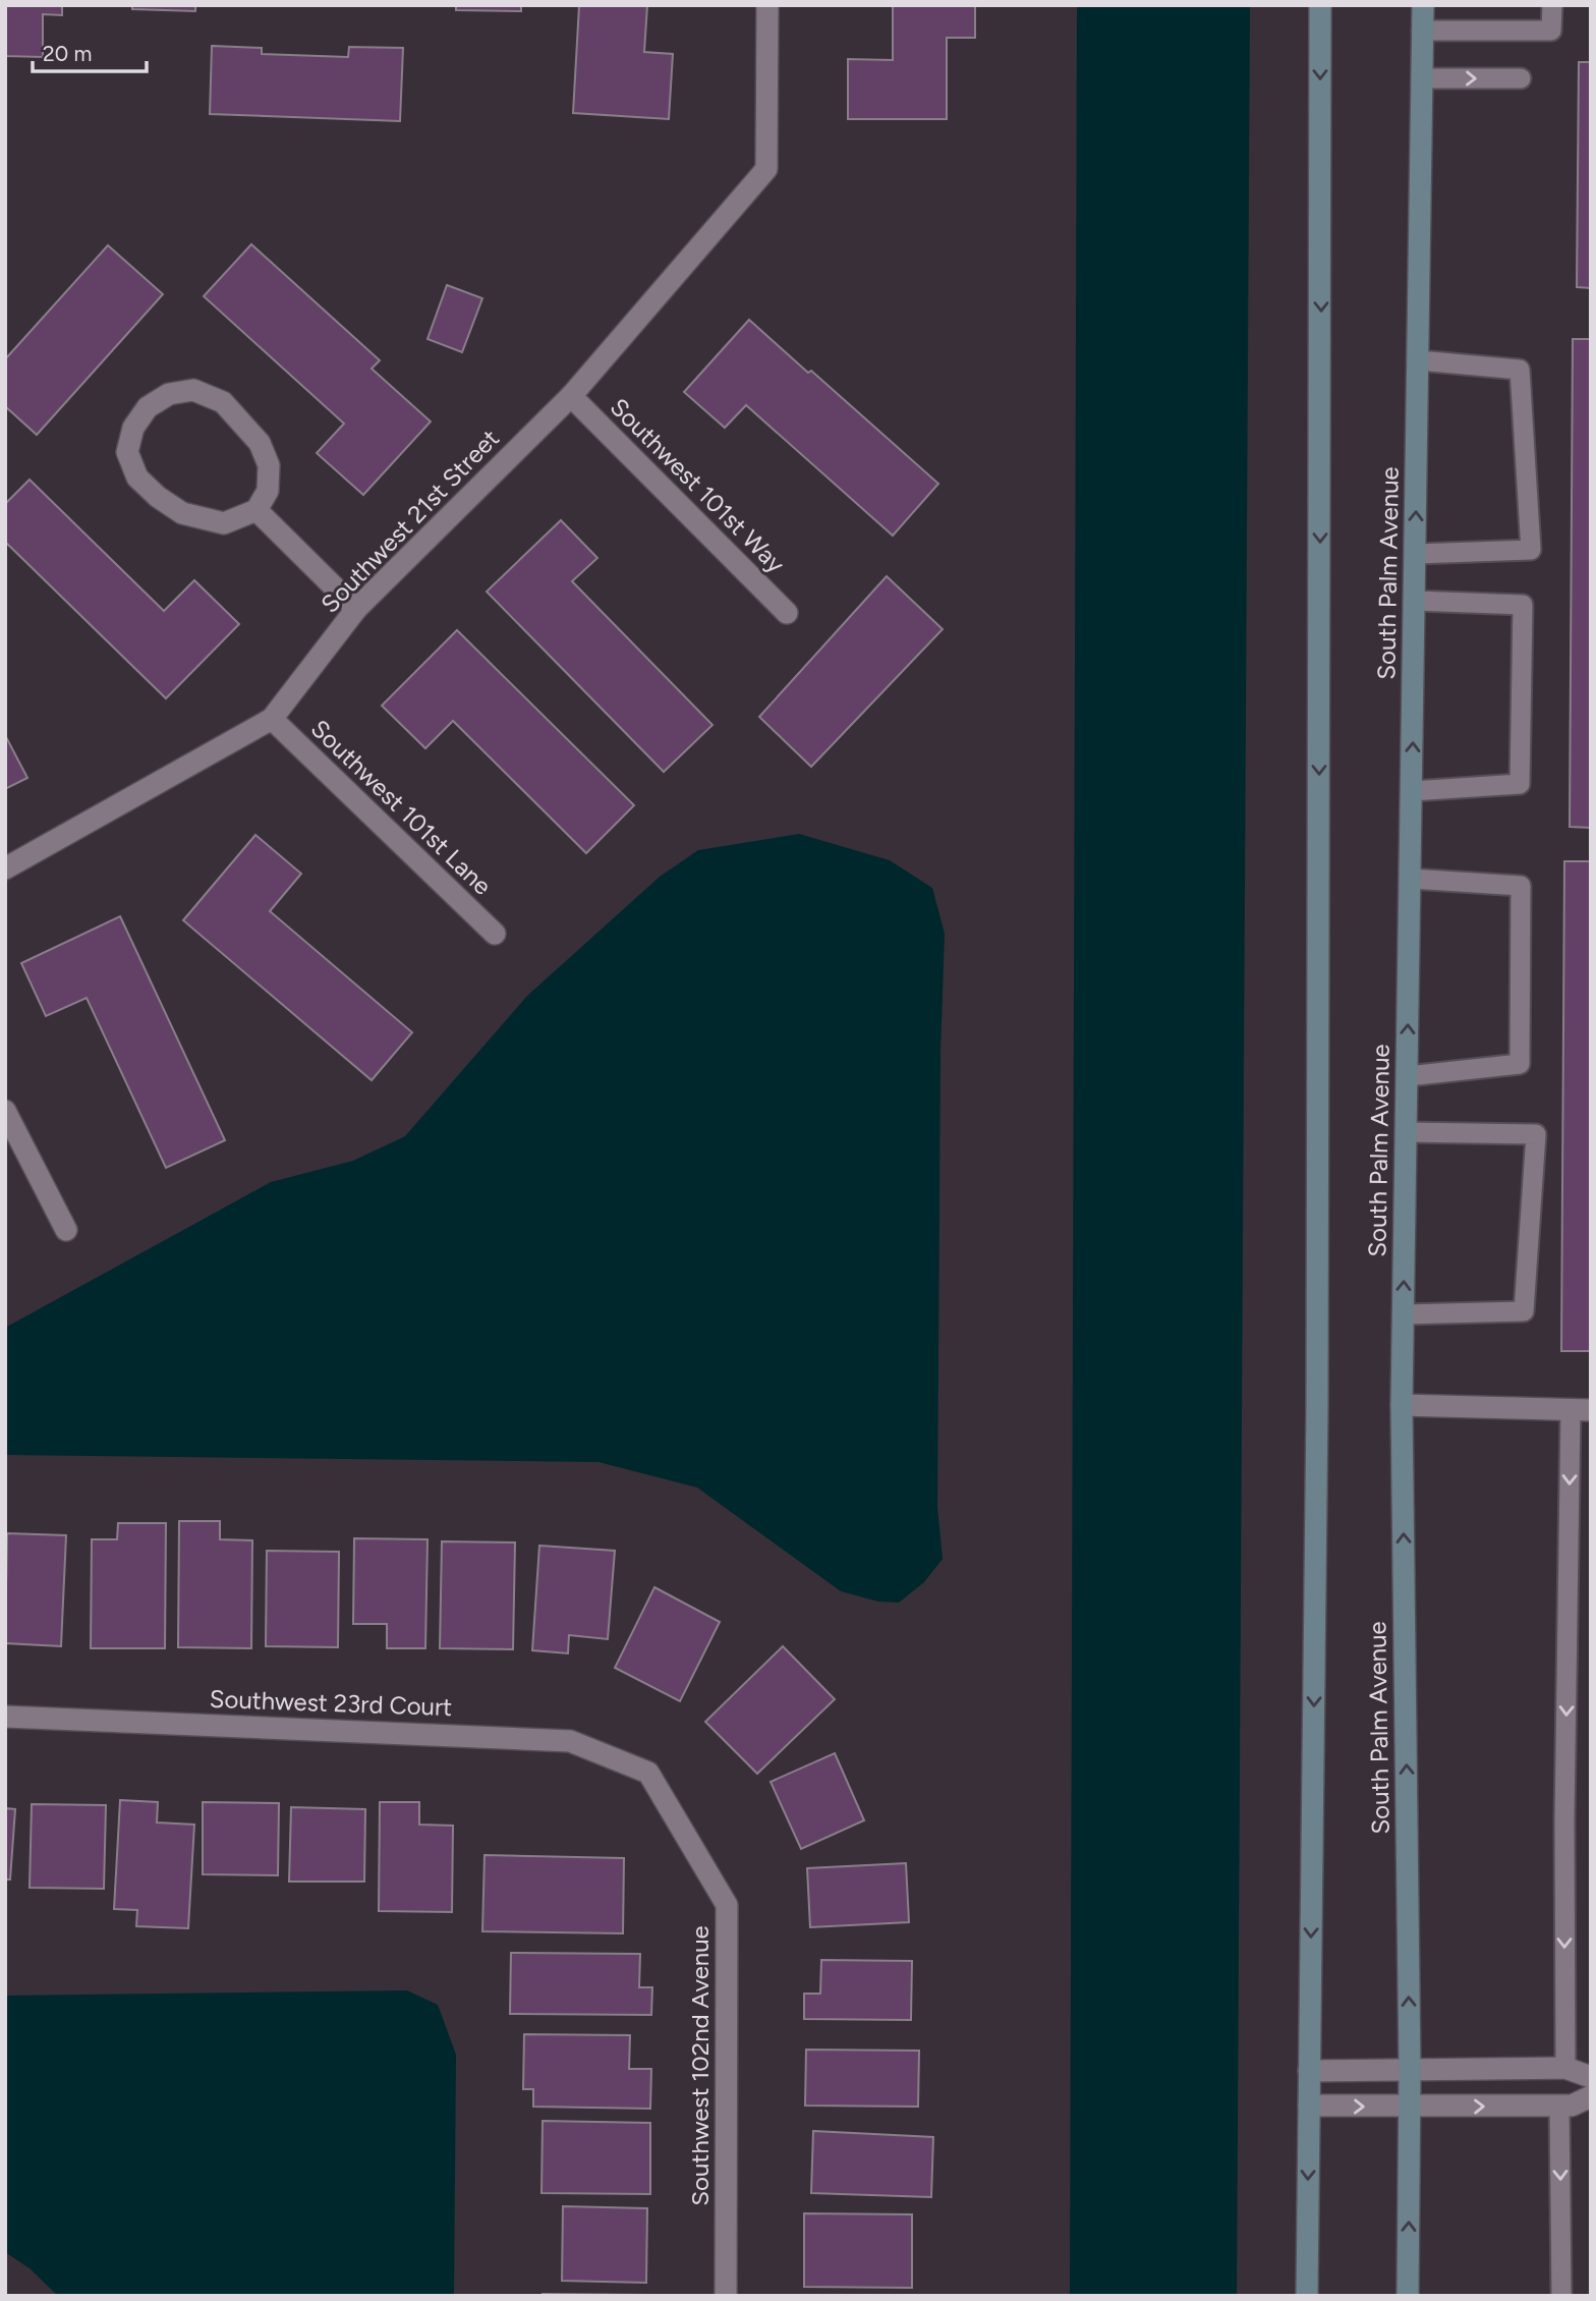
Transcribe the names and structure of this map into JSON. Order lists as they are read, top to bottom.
{
  "streets": {
    "main road": ["South Palm Avenue"],
    "street": [
      "Southwest 101st Way",
      "Southwest 21st Street",
      "Southwest 101st Lane",
      "Southwest 23rd Court",
      "Southwest 102nd Avenue"
    ]
  },
  "crossings": [
    ["Southwest 101st Way", "Southwest 21st Street"],
    ["Southwest 21st Street", "Southwest 101st Lane"],
    ["Southwest 23rd Court", "Southwest 102nd Avenue"]
  ],
  "scale_bar": "20 m"
}
